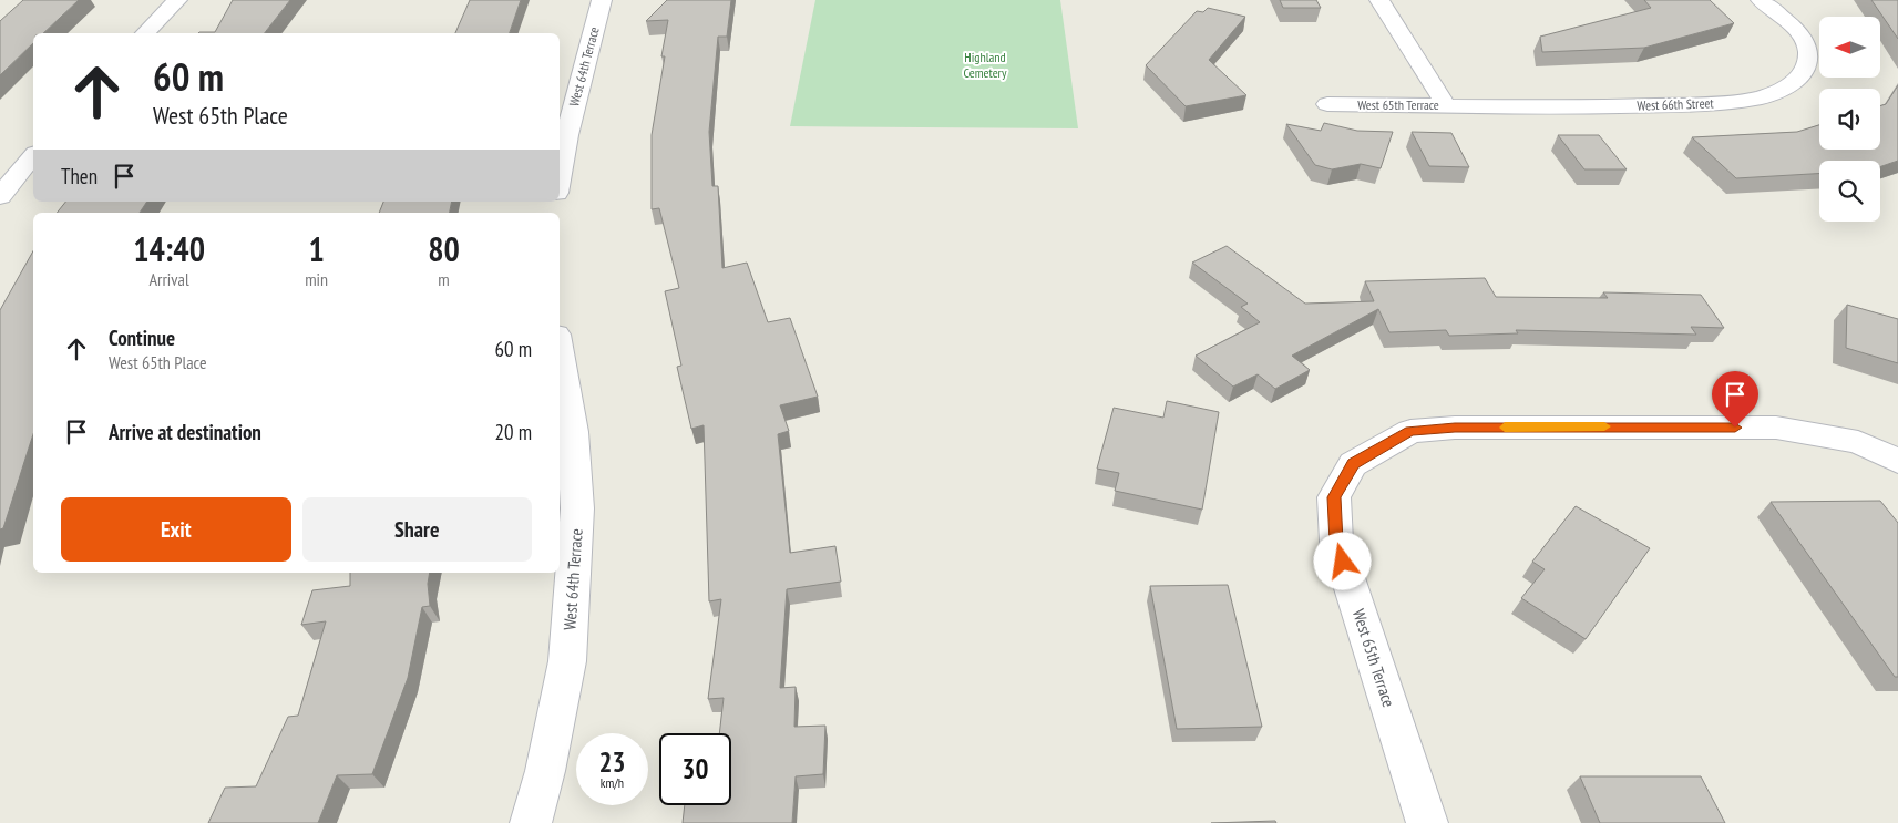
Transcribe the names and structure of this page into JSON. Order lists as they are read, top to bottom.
{
  "streets": {
    "street": ["West 64th Terrace", "West 65th Terrace", "West 66th Street"]
  },
  "crossings": [
    ["West 65th Terrace", "West 66th Street"]
  ],
  "parks": ["Highland Cemetery"],
  "north": "left",
  "page": {
    "turn": ["60 m", "West 65th Place"],
    "then": "Then",
    "eta": [
      "14:40",
      "Arrival",
      "1",
      "min",
      "80",
      "m"
    ],
    "list": [
      {
        "name": "Continue",
        "note": "West 65th Place",
        "value": "60 m"
      },
      {
        "name": "Arrive at destination",
        "value": "20 m"
      }
    ],
    "buttons": ["Exit", "Share"],
    "speed": "23 km/h",
    "limit": "30"
  }
}
